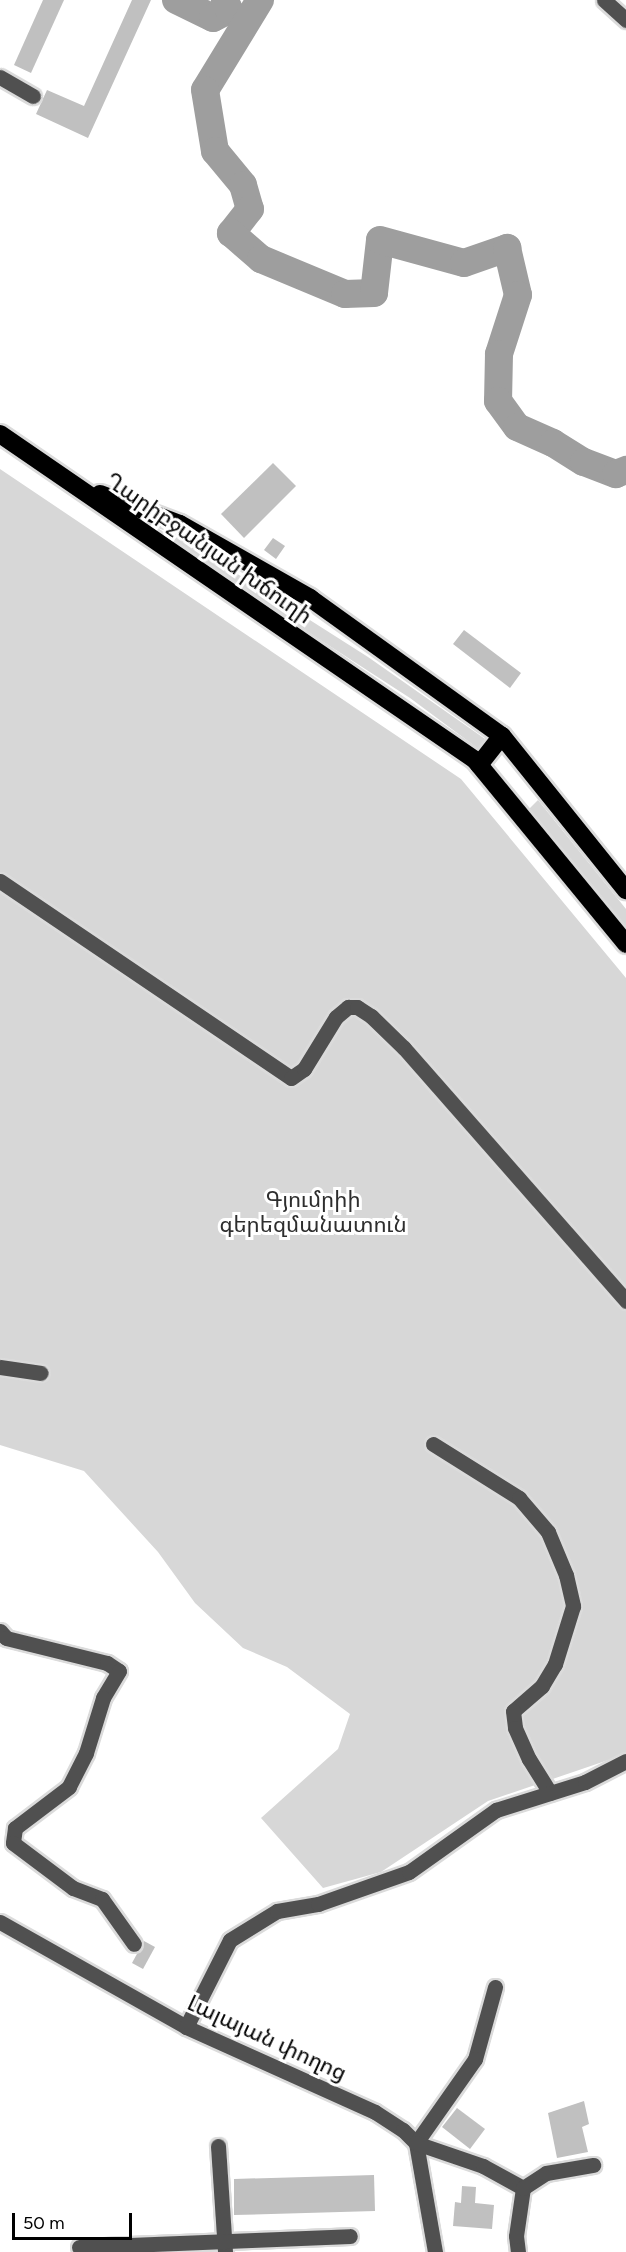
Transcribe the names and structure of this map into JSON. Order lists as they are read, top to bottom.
{
  "streets": {
    "highway": ["Ղարիբջանյան խճուղի"],
    "street": ["Լալայան փողոց"]
  },
  "parks": ["Գյումրիի գերեզմանատուն"],
  "scale_bar": "50 m"
}
